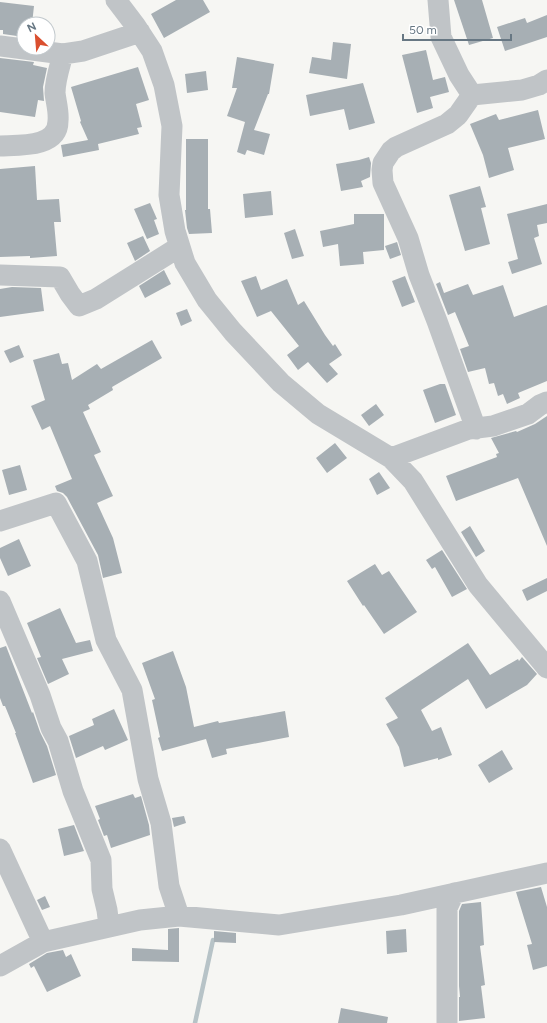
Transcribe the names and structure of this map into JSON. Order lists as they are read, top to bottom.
{
  "scale_bar": "50 m",
  "north": "top left"
}
